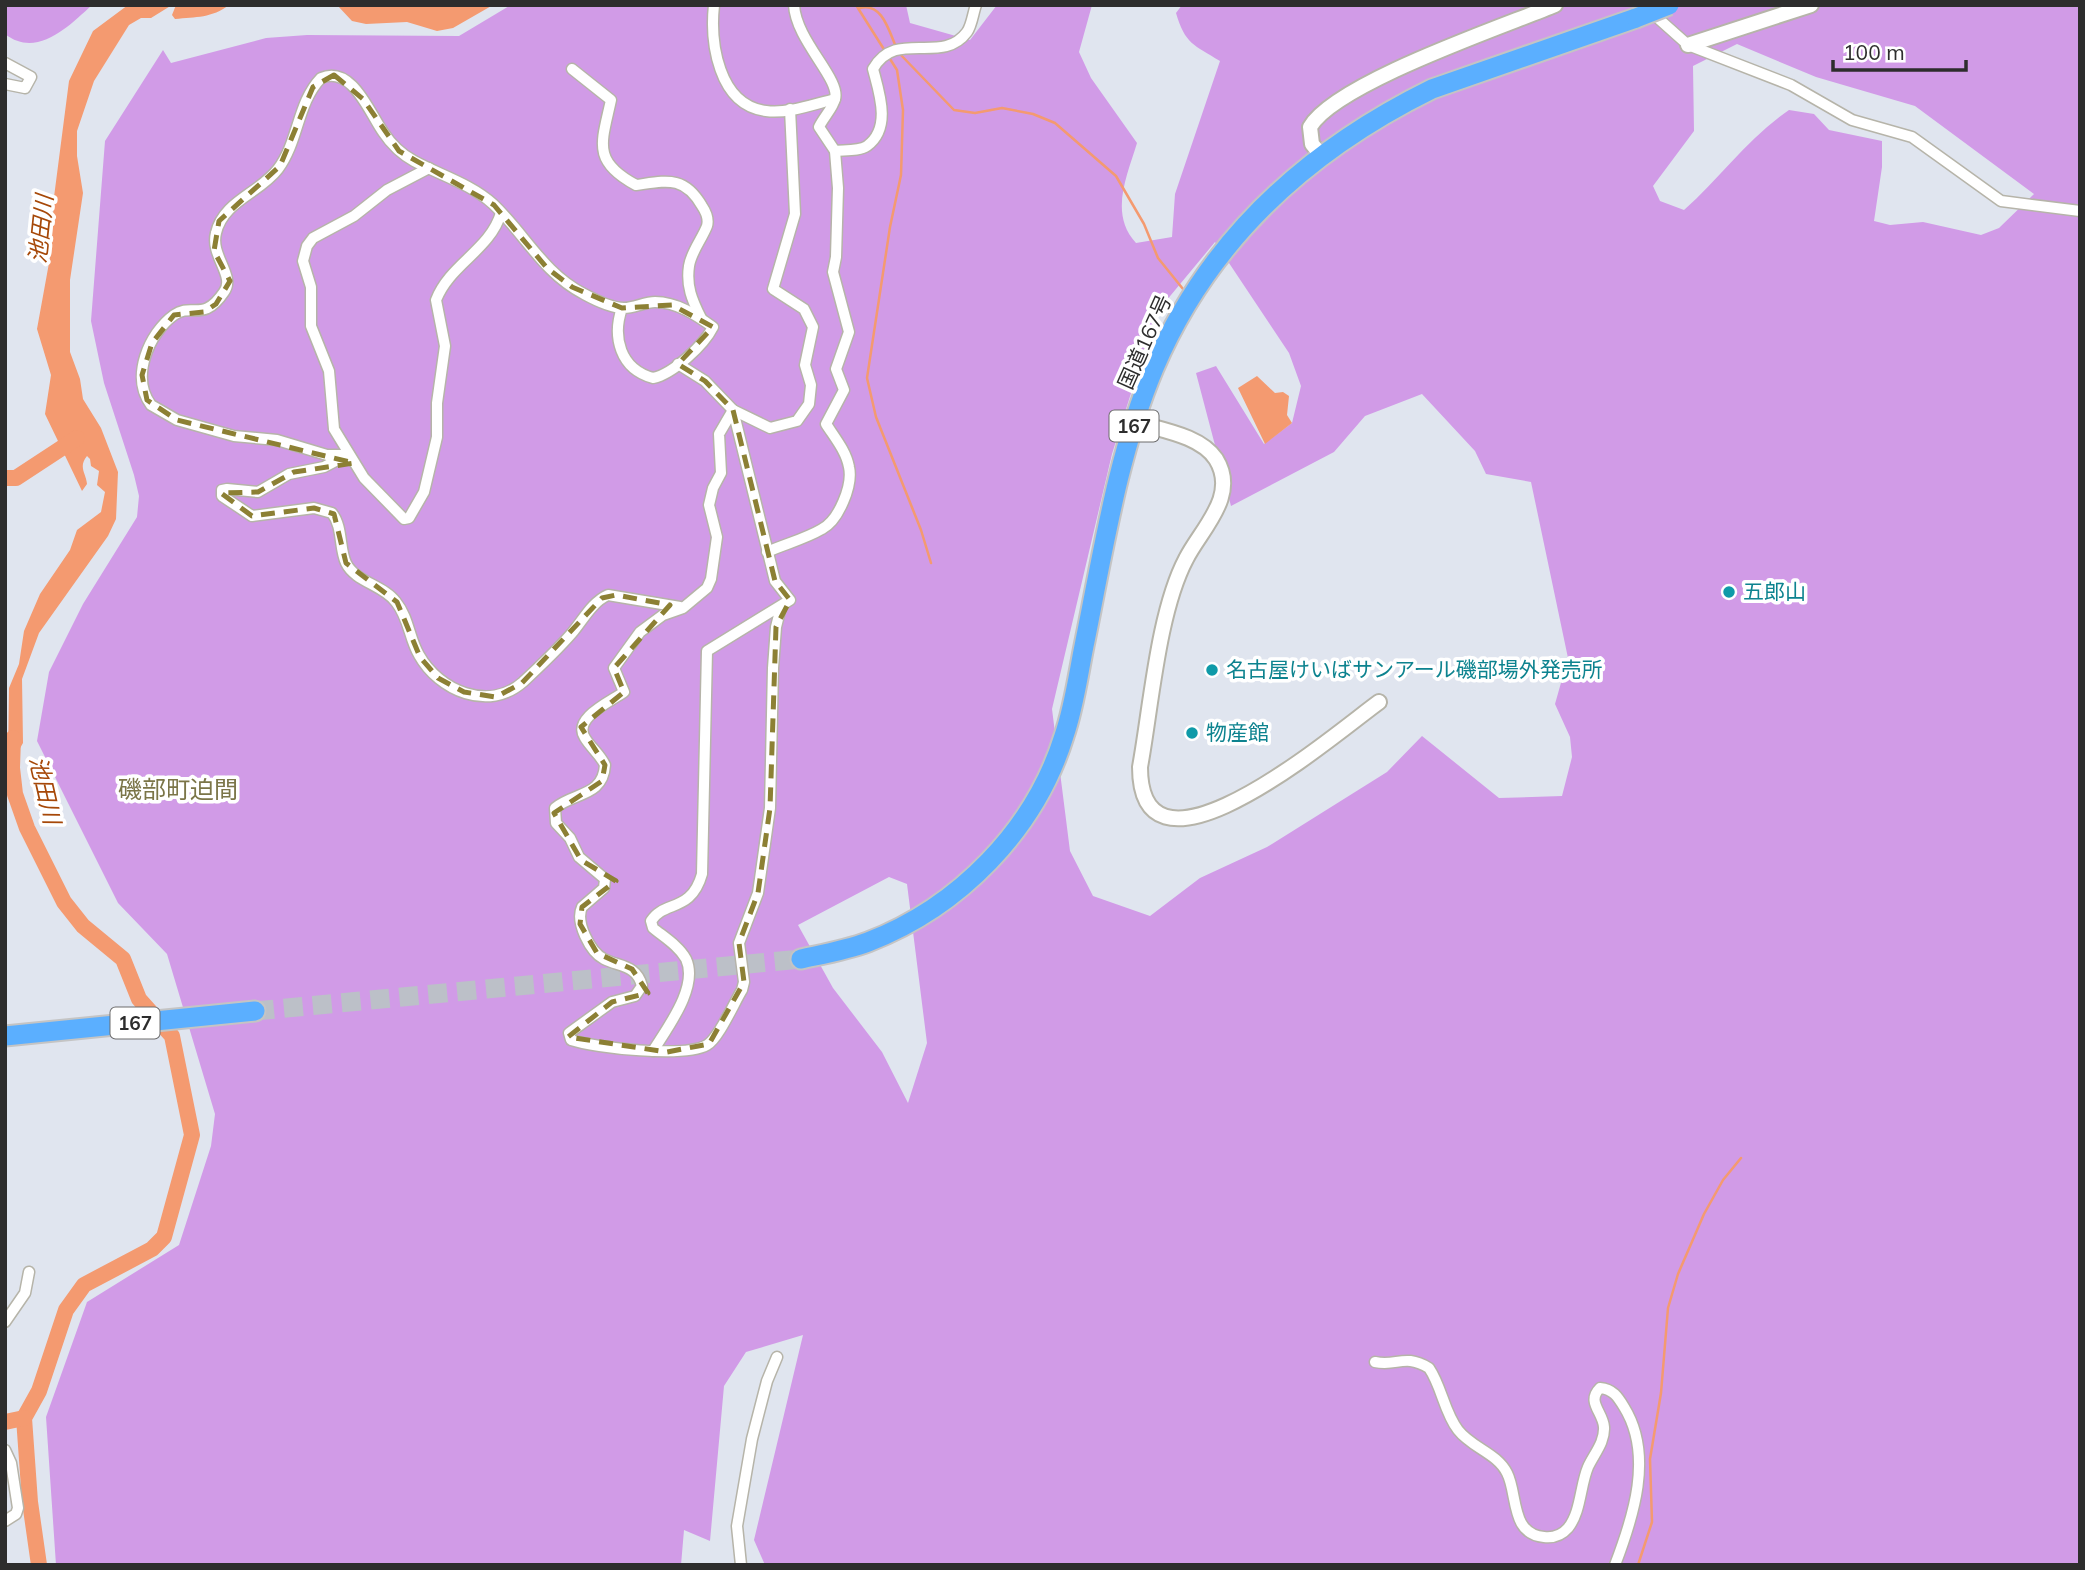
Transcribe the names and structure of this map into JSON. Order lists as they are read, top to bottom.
{
  "streets": {
    "highway": ["国道167号", "167"]
  },
  "districts": ["磯部町迫間"],
  "water": ["池田川"],
  "places": ["五郎山", "名古屋けいばサンアール磯部場外発売所", "物産館"],
  "scale_bar": "100 m"
}
